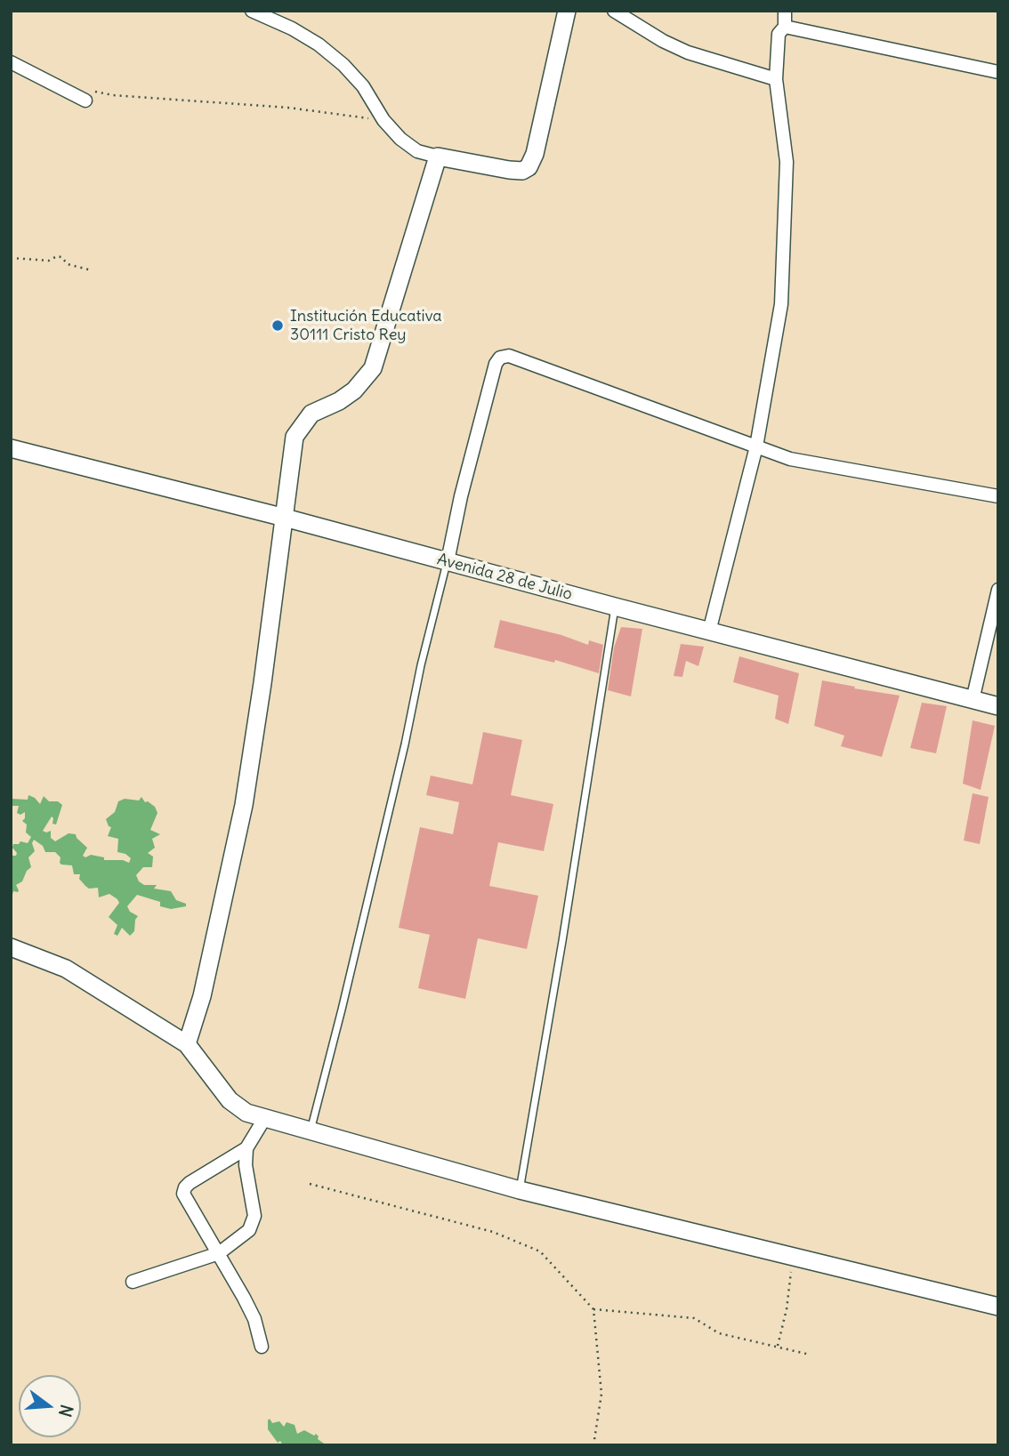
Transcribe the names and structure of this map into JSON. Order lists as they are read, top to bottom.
{
  "streets": {
    "street": ["Avenida 28 de Julio"]
  },
  "places": ["Institución Educativa 30111 Cristo Rey"],
  "north": "right"
}
